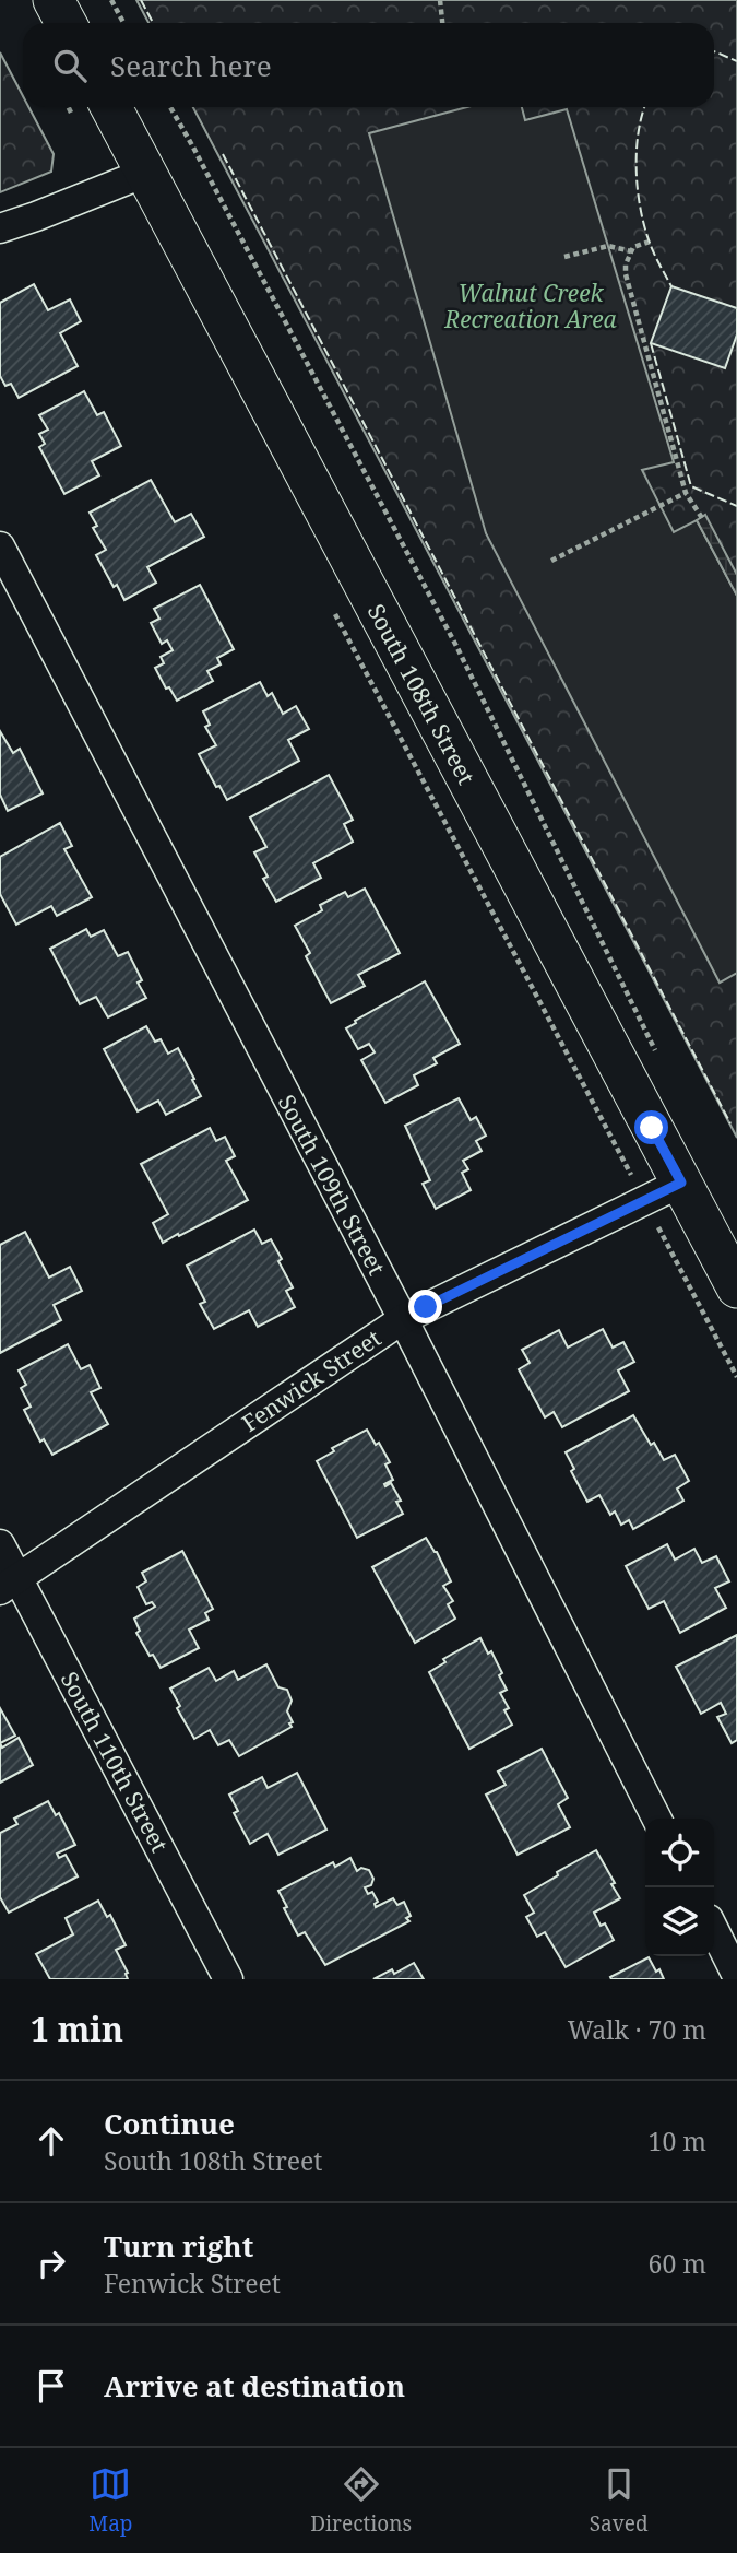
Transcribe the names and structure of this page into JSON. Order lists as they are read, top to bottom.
{
  "streets": {
    "street": [
      "South 108th Street",
      "South 109th Street",
      "Fenwick Street",
      "South 110th Street"
    ]
  },
  "crossings": [
    ["South 108th Street", "Fenwick Street"],
    ["South 109th Street", "Fenwick Street"],
    ["Fenwick Street", "South 110th Street"]
  ],
  "parks": ["Walnut Creek Recreation Area"],
  "page": {
    "search": "Search here",
    "heading": ["1 min", "Walk · 70 m"],
    "list": [
      ["Continue", "South 108th Street", "10 m"],
      ["Turn right", "Fenwick Street", "60 m"],
      "Arrive at destination"
    ],
    "nav": ["Map", "Directions", "Saved"]
  }
}
